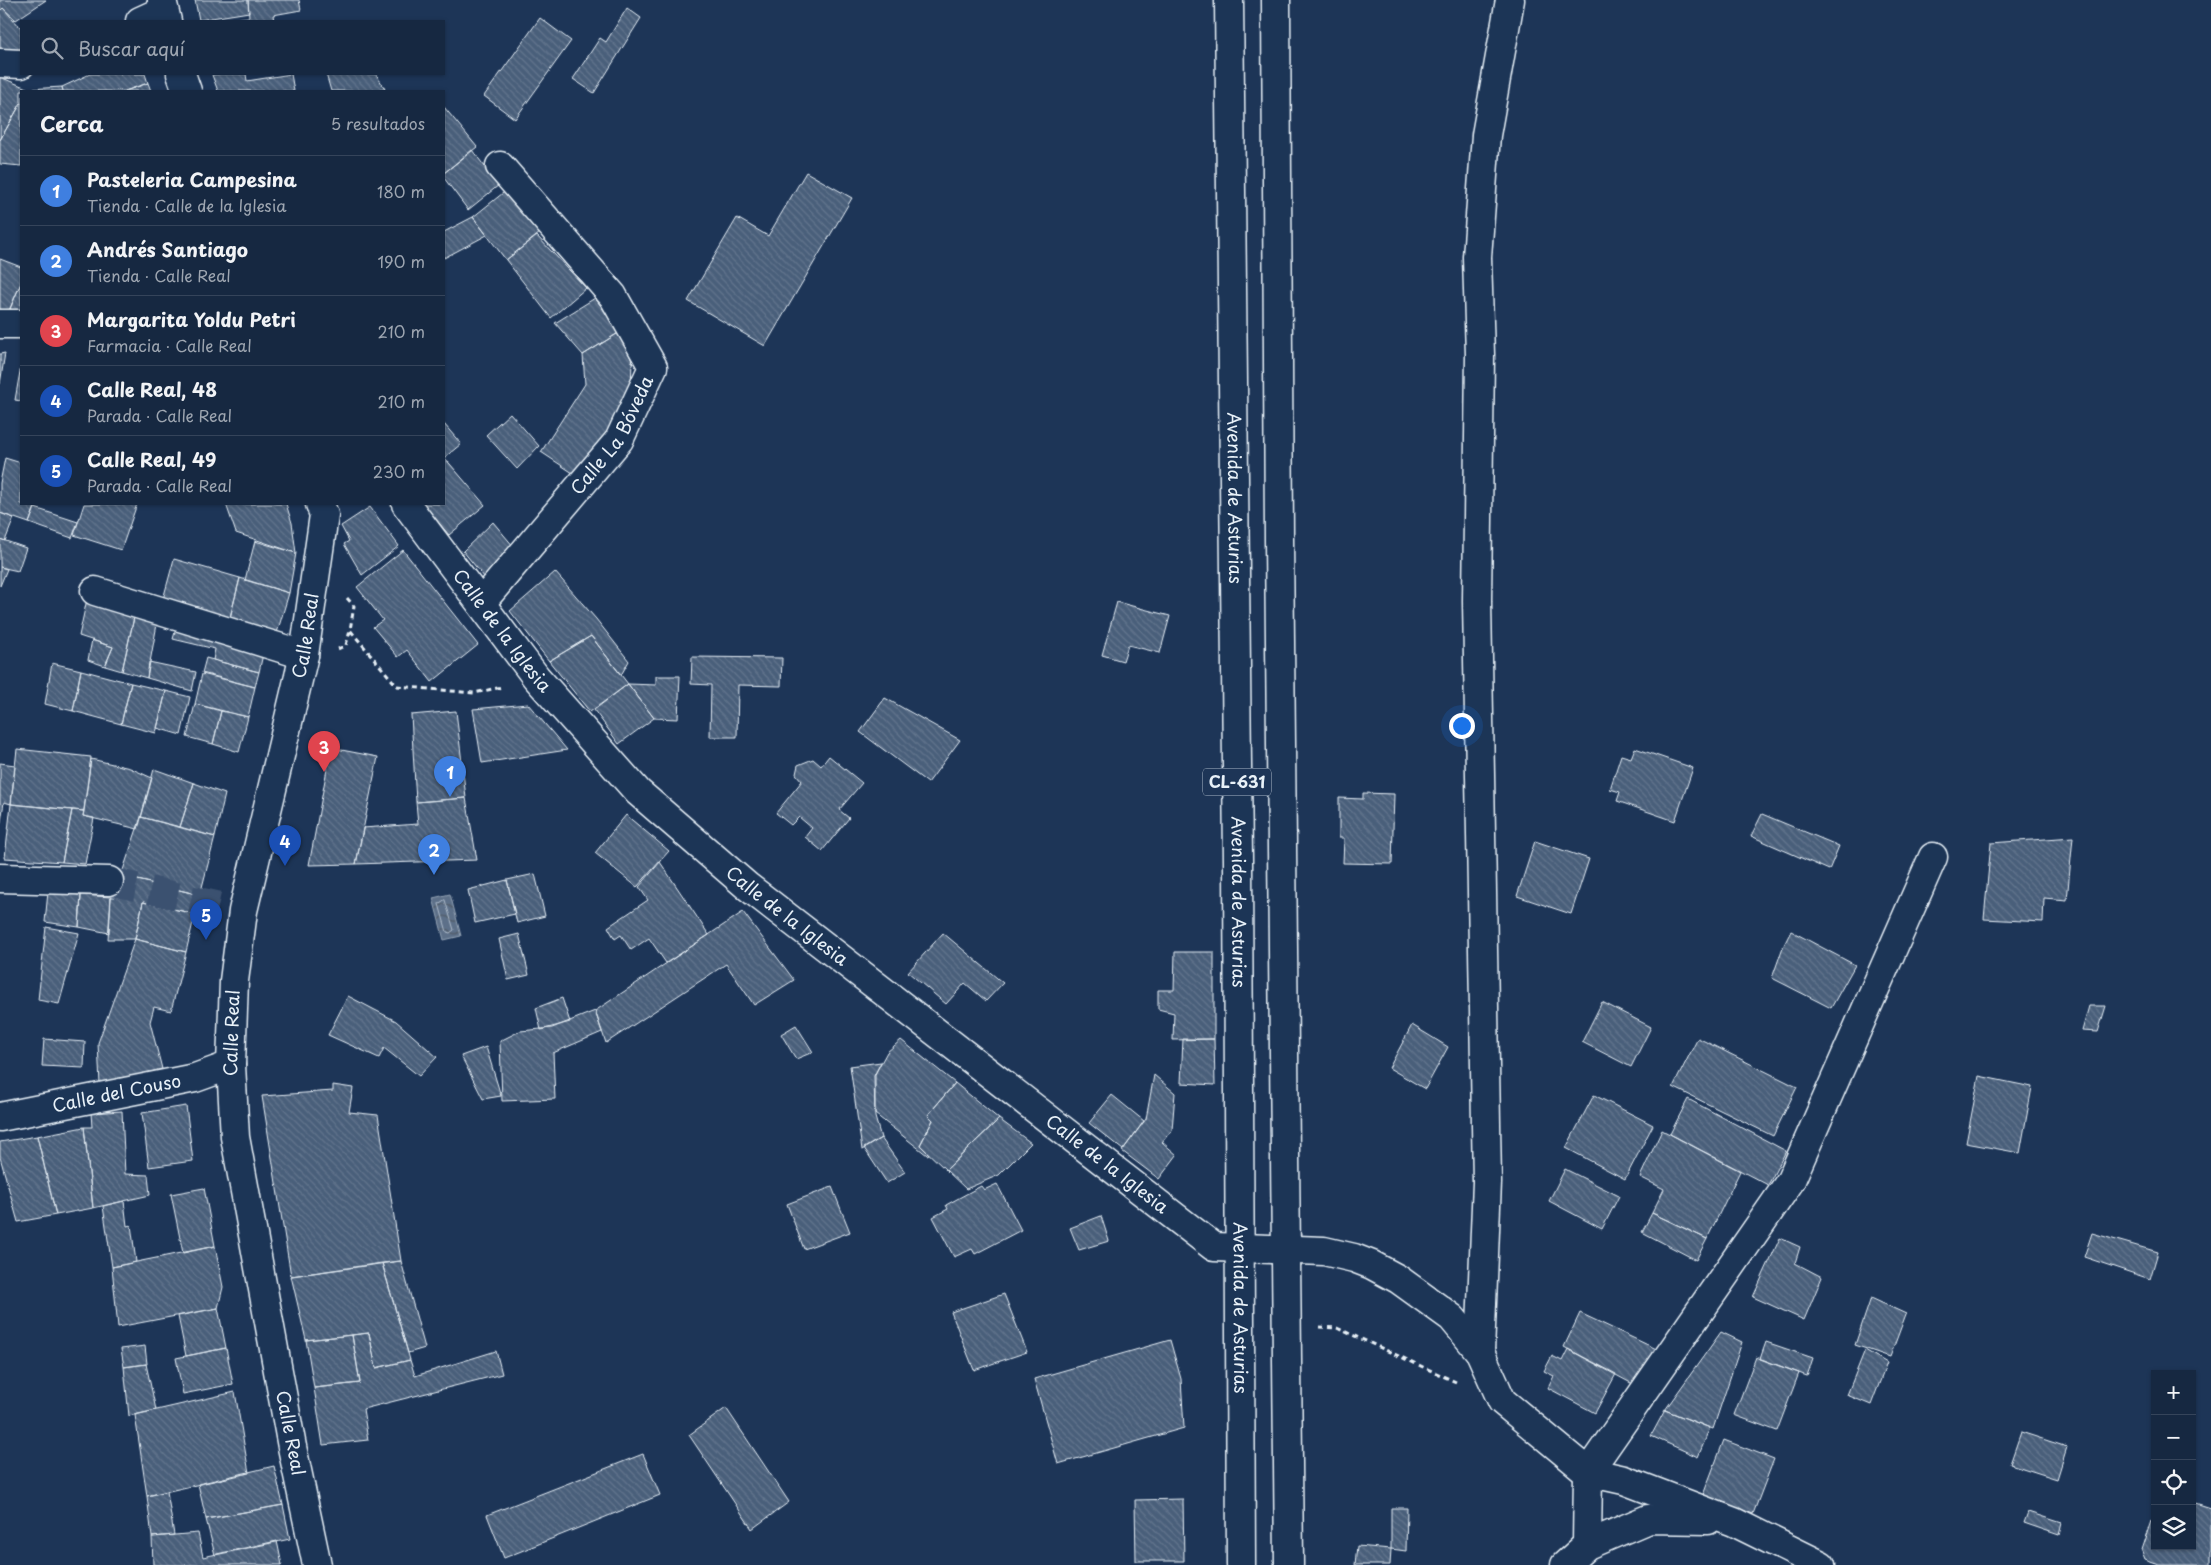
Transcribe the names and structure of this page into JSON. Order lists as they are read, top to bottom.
{
  "streets": {
    "street": [
      "Calle La Bóveda",
      "Avenida de Asturias",
      "Calle de la Iglesia",
      "Calle Real",
      "CL-631",
      "Calle del Couso"
    ]
  },
  "crossings": [
    ["Calle La Bóveda", "Calle de la Iglesia"],
    ["Avenida de Asturias", "Calle de la Iglesia"],
    ["Calle de la Iglesia", "CL-631"],
    ["Calle Real", "Calle del Couso"]
  ],
  "page": {
    "search": "Buscar aquí",
    "heading": ["Cerca", "5 resultados"],
    "list": [
      {
        "mark": "1",
        "name": "Pasteleria Campesina",
        "note": "Tienda · Calle de la Iglesia",
        "value": "180 m"
      },
      {
        "mark": "2",
        "name": "Andrés Santiago",
        "note": "Tienda · Calle Real",
        "value": "190 m"
      },
      {
        "mark": "3",
        "name": "Margarita Yoldu Petri",
        "note": "Farmacia · Calle Real",
        "value": "210 m"
      },
      {
        "mark": "4",
        "name": "Calle Real, 48",
        "note": "Parada · Calle Real",
        "value": "210 m"
      },
      {
        "mark": "5",
        "name": "Calle Real, 49",
        "note": "Parada · Calle Real",
        "value": "230 m"
      }
    ],
    "pins": [
      "3",
      "1",
      "4",
      "2",
      "5"
    ],
    "map_buttons": ["+", "−"]
  }
}
